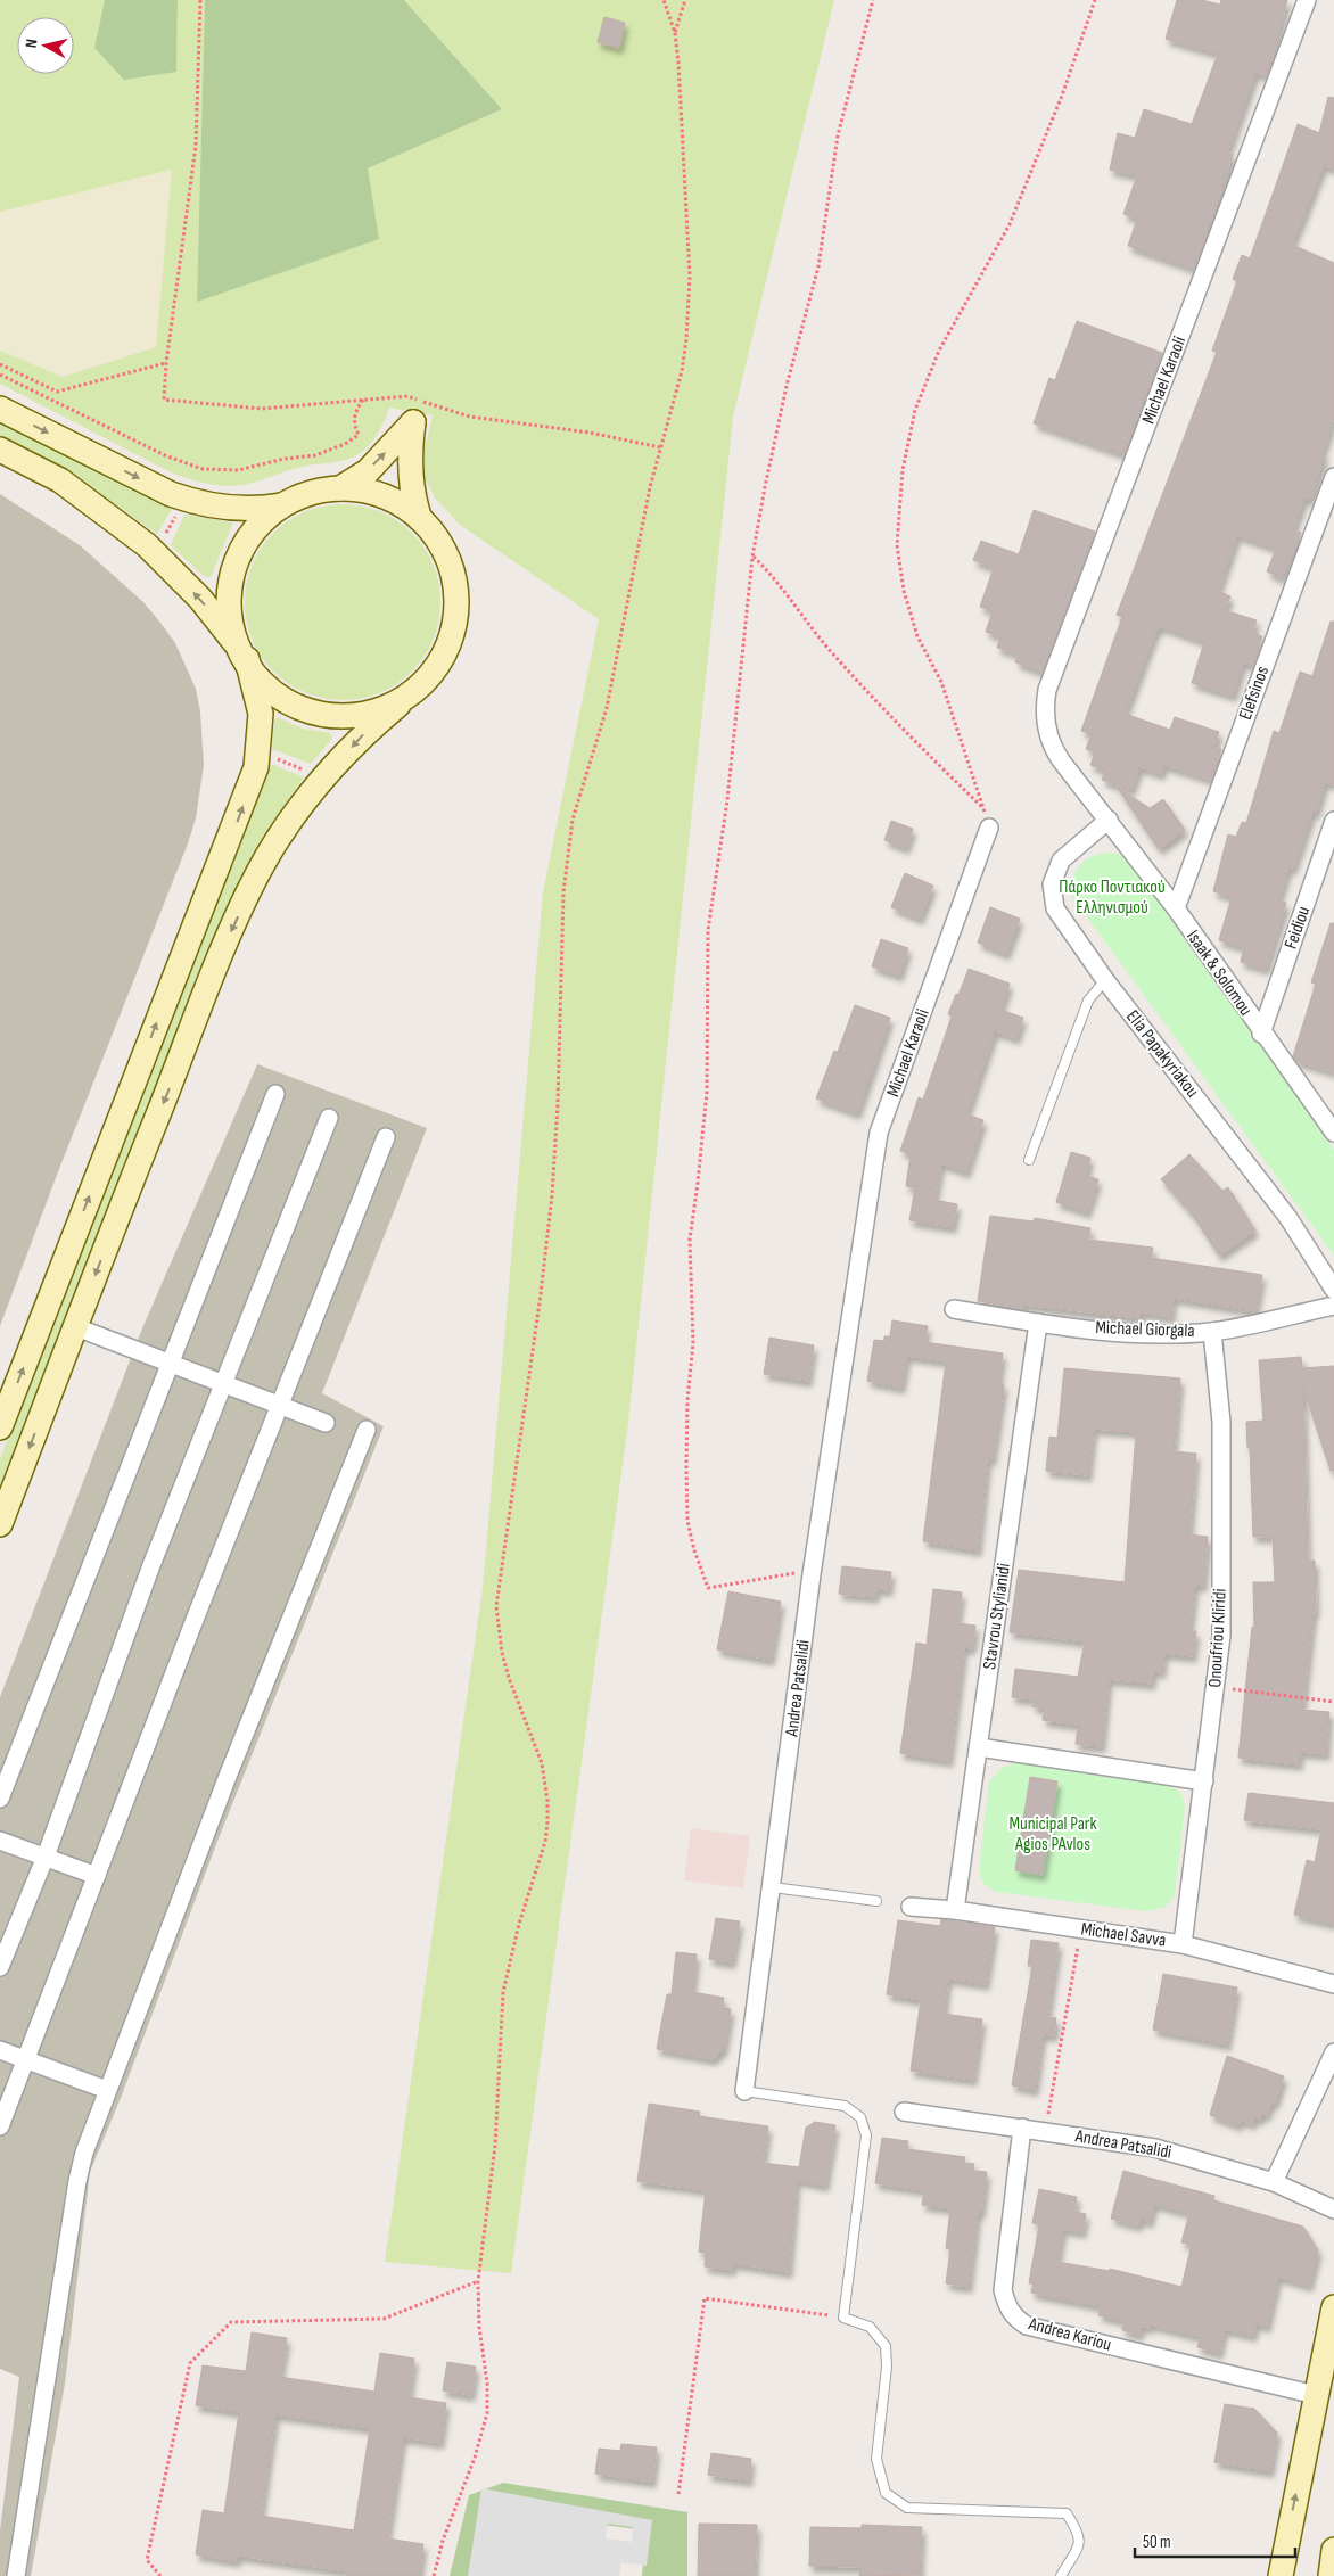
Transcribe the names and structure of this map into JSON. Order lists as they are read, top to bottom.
{
  "streets": {
    "street": [
      "Michael Karaoli",
      "Elefsinos",
      "Feidiou",
      "Isaak & Solomou",
      "Elia Papakyriakou",
      "Michael Giorgala",
      "Stavrou Stylianidi",
      "Onoufriou Kliridi",
      "Andrea Patsalidi",
      "Michael Savva",
      "Andrea Kariou"
    ]
  },
  "crossings": [
    ["Michael Karaoli", "Isaak & Solomou"],
    ["Michael Karaoli", "Andrea Patsalidi"],
    ["Elefsinos", "Isaak & Solomou"],
    ["Feidiou", "Isaak & Solomou"],
    ["Isaak & Solomou", "Elia Papakyriakou"],
    ["Michael Giorgala", "Stavrou Stylianidi"],
    ["Michael Giorgala", "Onoufriou Kliridi"],
    ["Stavrou Stylianidi", "Michael Savva"],
    ["Onoufriou Kliridi", "Michael Savva"],
    ["Andrea Patsalidi", "Andrea Kariou"]
  ],
  "parks": ["Πάρκο Ποντιακού Ελληνισμού", "Municipal Park Agios PAvlos"],
  "scale_bar": "50 m",
  "north": "left"
}
